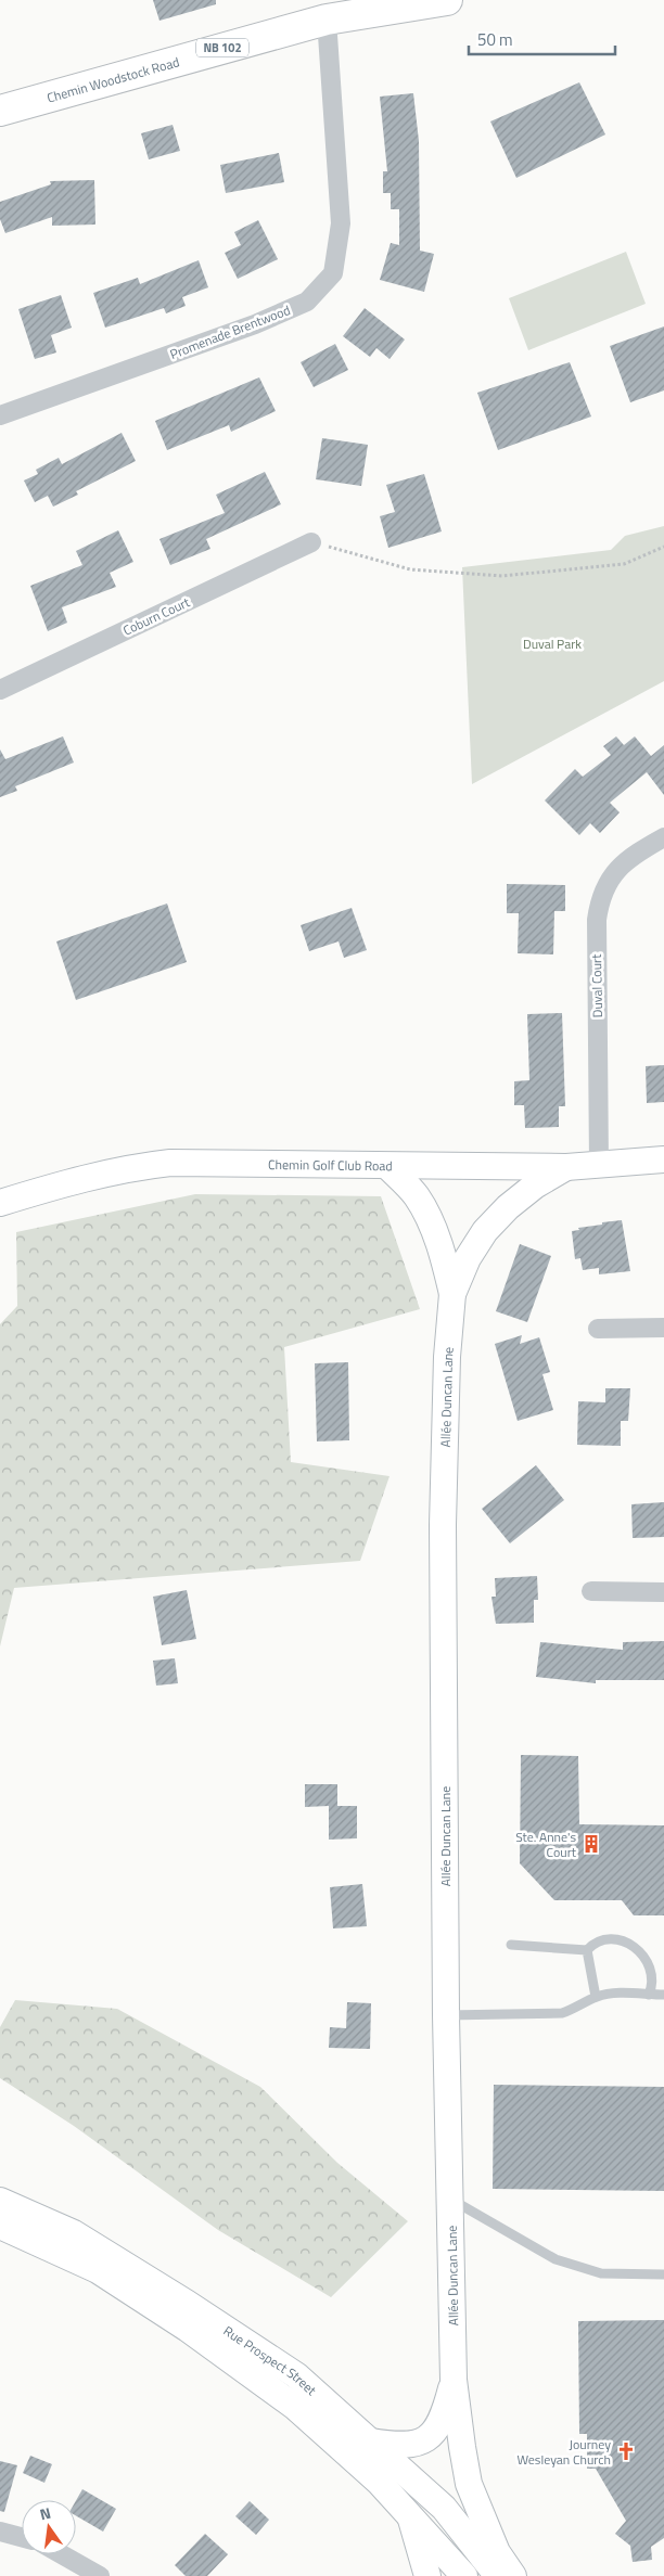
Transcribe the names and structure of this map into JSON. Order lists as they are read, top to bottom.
{
  "streets": {
    "main road": ["NB 102", "Chemin Woodstock Road"],
    "street": [
      "Promenade Brentwood",
      "Coburn Court",
      "Duval Court",
      "Chemin Golf Club Road",
      "Allée Duncan Lane",
      "Rue Prospect Street"
    ]
  },
  "crossings": [
    ["Chemin Woodstock Road", "Promenade Brentwood"],
    ["Duval Court", "Chemin Golf Club Road"]
  ],
  "parks": ["Duval Park"],
  "places": {
    "building": ["Ste. Anne's Court"],
    "church": ["Journey Wesleyan Church"]
  },
  "scale_bar": "50 m",
  "north": "top"
}
